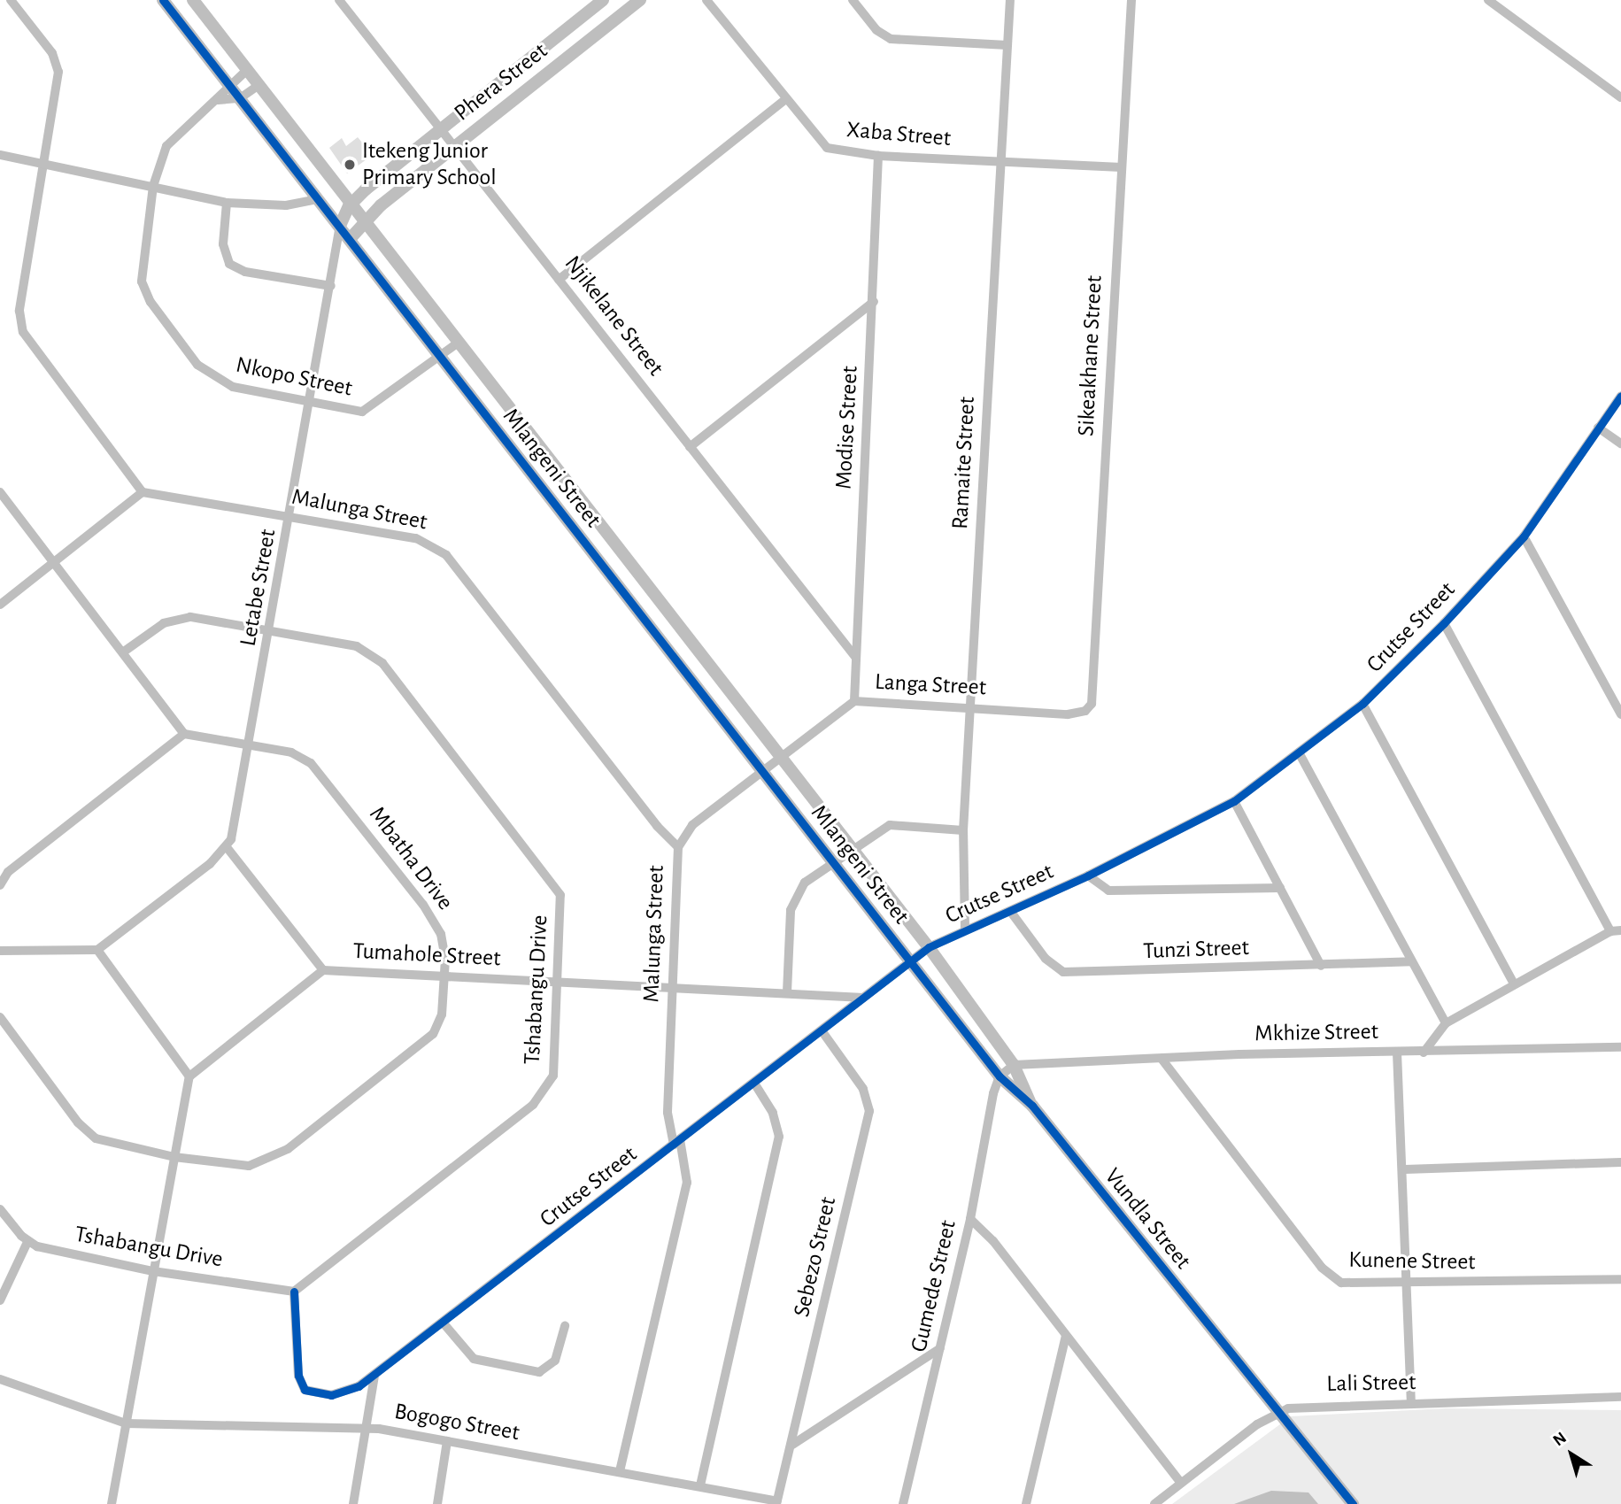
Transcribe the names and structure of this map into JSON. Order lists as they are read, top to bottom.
{
  "streets": {
    "street": [
      "Phera Street",
      "Xaba Street",
      "Njikelane Street",
      "Sikeakhane Street",
      "Nkopo Street",
      "Modise Street",
      "Ramaite Street",
      "Mlangeni Street",
      "Malunga Street",
      "Letabe Street",
      "Crutse Street",
      "Langa Street",
      "Mbatha Drive",
      "Tunzi Street",
      "Tumahole Street",
      "Tshabangu Drive",
      "Mkhize Street",
      "Vundla Street",
      "Sebezo Street",
      "Kunene Street",
      "Gumede Street",
      "Lali Street",
      "Bogogo Street"
    ]
  },
  "crossings": [
    ["Phera Street", "Njikelane Street"],
    ["Phera Street", "Mlangeni Street"],
    ["Phera Street", "Letabe Street"],
    ["Xaba Street", "Sikeakhane Street"],
    ["Xaba Street", "Modise Street"],
    ["Xaba Street", "Ramaite Street"],
    ["Njikelane Street", "Modise Street"],
    ["Sikeakhane Street", "Langa Street"],
    ["Nkopo Street", "Mlangeni Street"],
    ["Nkopo Street", "Letabe Street"],
    ["Modise Street", "Langa Street"],
    ["Ramaite Street", "Crutse Street"],
    ["Ramaite Street", "Langa Street"],
    ["Mlangeni Street", "Letabe Street"],
    ["Mlangeni Street", "Crutse Street"],
    ["Mlangeni Street", "Langa Street"],
    ["Mlangeni Street", "Vundla Street"],
    ["Malunga Street", "Letabe Street"],
    ["Malunga Street", "Crutse Street"],
    ["Malunga Street", "Langa Street"],
    ["Malunga Street", "Tumahole Street"],
    ["Malunga Street", "Bogogo Street"],
    ["Letabe Street", "Mbatha Drive"],
    ["Letabe Street", "Tshabangu Drive"],
    ["Crutse Street", "Tunzi Street"],
    ["Crutse Street", "Tumahole Street"],
    ["Crutse Street", "Tshabangu Drive"],
    ["Crutse Street", "Vundla Street"],
    ["Crutse Street", "Sebezo Street"],
    ["Mbatha Drive", "Tumahole Street"],
    ["Tumahole Street", "Tshabangu Drive"],
    ["Mkhize Street", "Vundla Street"],
    ["Mkhize Street", "Kunene Street"],
    ["Vundla Street", "Gumede Street"],
    ["Vundla Street", "Lali Street"],
    ["Sebezo Street", "Bogogo Street"]
  ],
  "places": ["Itekeng Junior Primary School"],
  "north": "top left"
}
